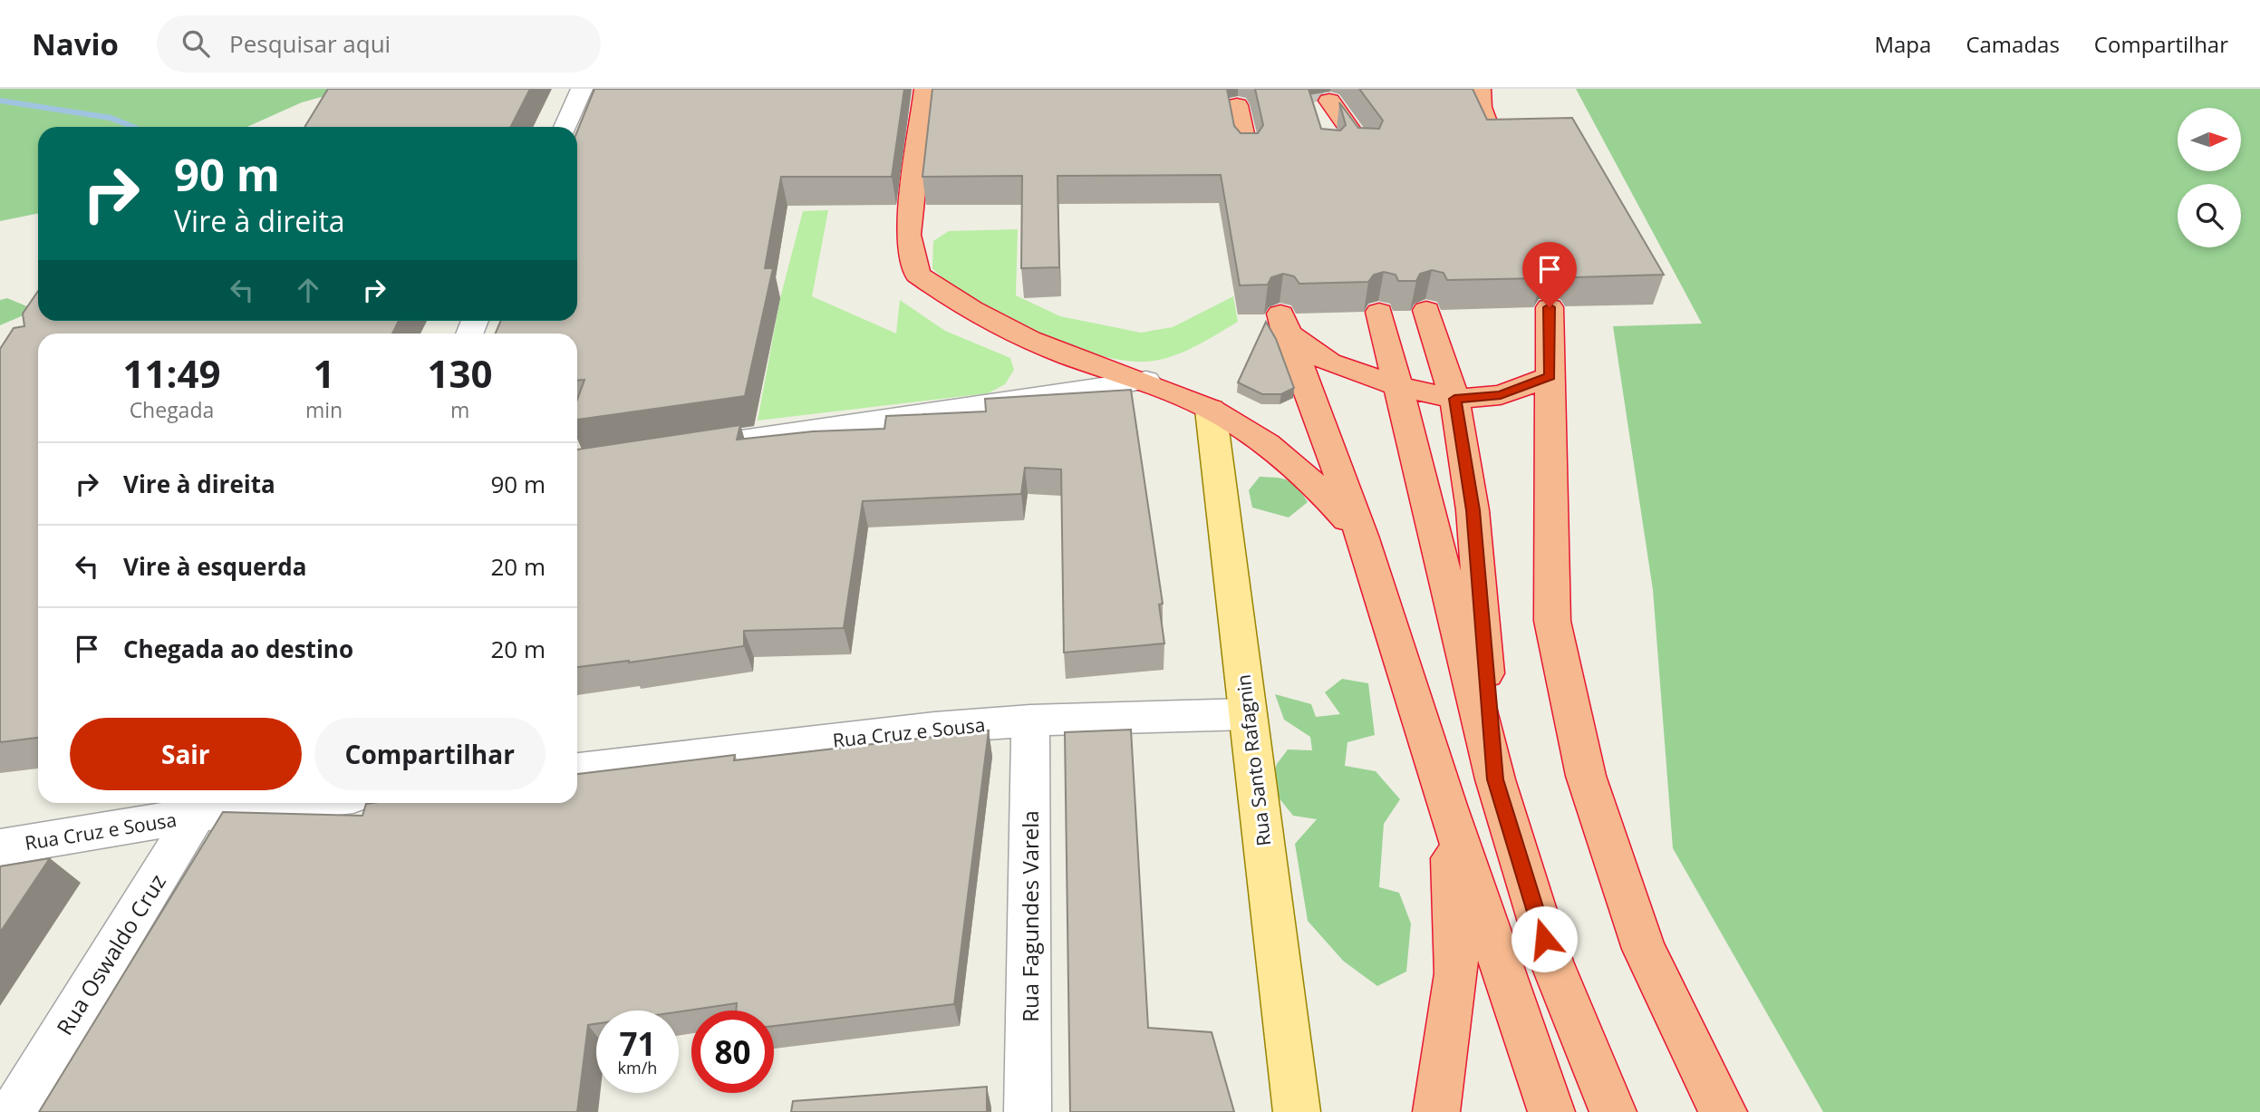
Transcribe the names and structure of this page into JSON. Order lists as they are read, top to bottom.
{
  "streets": {
    "main road": ["Rua Santo Rafagnin"],
    "street": ["Rua Cruz e Sousa", "Rua Fagundes Varela", "Rua Oswaldo Cruz"]
  },
  "crossings": [
    ["Rua Cruz e Sousa", "Rua Santo Rafagnin"],
    ["Rua Cruz e Sousa", "Rua Fagundes Varela"],
    ["Rua Cruz e Sousa", "Rua Oswaldo Cruz"]
  ],
  "north": "right",
  "page": {
    "header": "Navio",
    "search": "Pesquisar aqui",
    "nav": ["Mapa", "Camadas", "Compartilhar"],
    "turn": ["90 m", "Vire à direita"],
    "eta": [
      "11:49",
      "Chegada",
      "1",
      "min",
      "130",
      "m"
    ],
    "list": [
      {
        "name": "Vire à direita",
        "value": "90 m"
      },
      {
        "name": "Vire à esquerda",
        "value": "20 m"
      },
      {
        "name": "Chegada ao destino",
        "value": "20 m"
      }
    ],
    "buttons": ["Sair", "Compartilhar"],
    "speed": "71 km/h",
    "limit": "80"
  }
}
